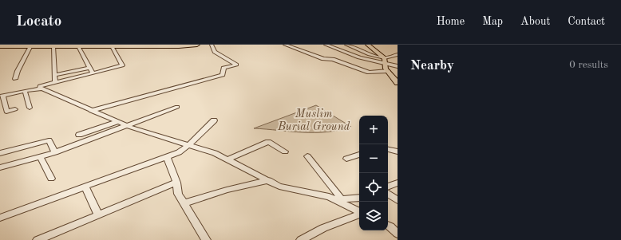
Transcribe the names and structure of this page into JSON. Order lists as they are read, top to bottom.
{
  "parks": ["Muslim Burial Ground"],
  "page": {
    "header": "Locato",
    "nav": [
      "Home",
      "Map",
      "About",
      "Contact"
    ],
    "heading": ["Nearby", "0 results"],
    "map_buttons": ["+", "−"]
  }
}
